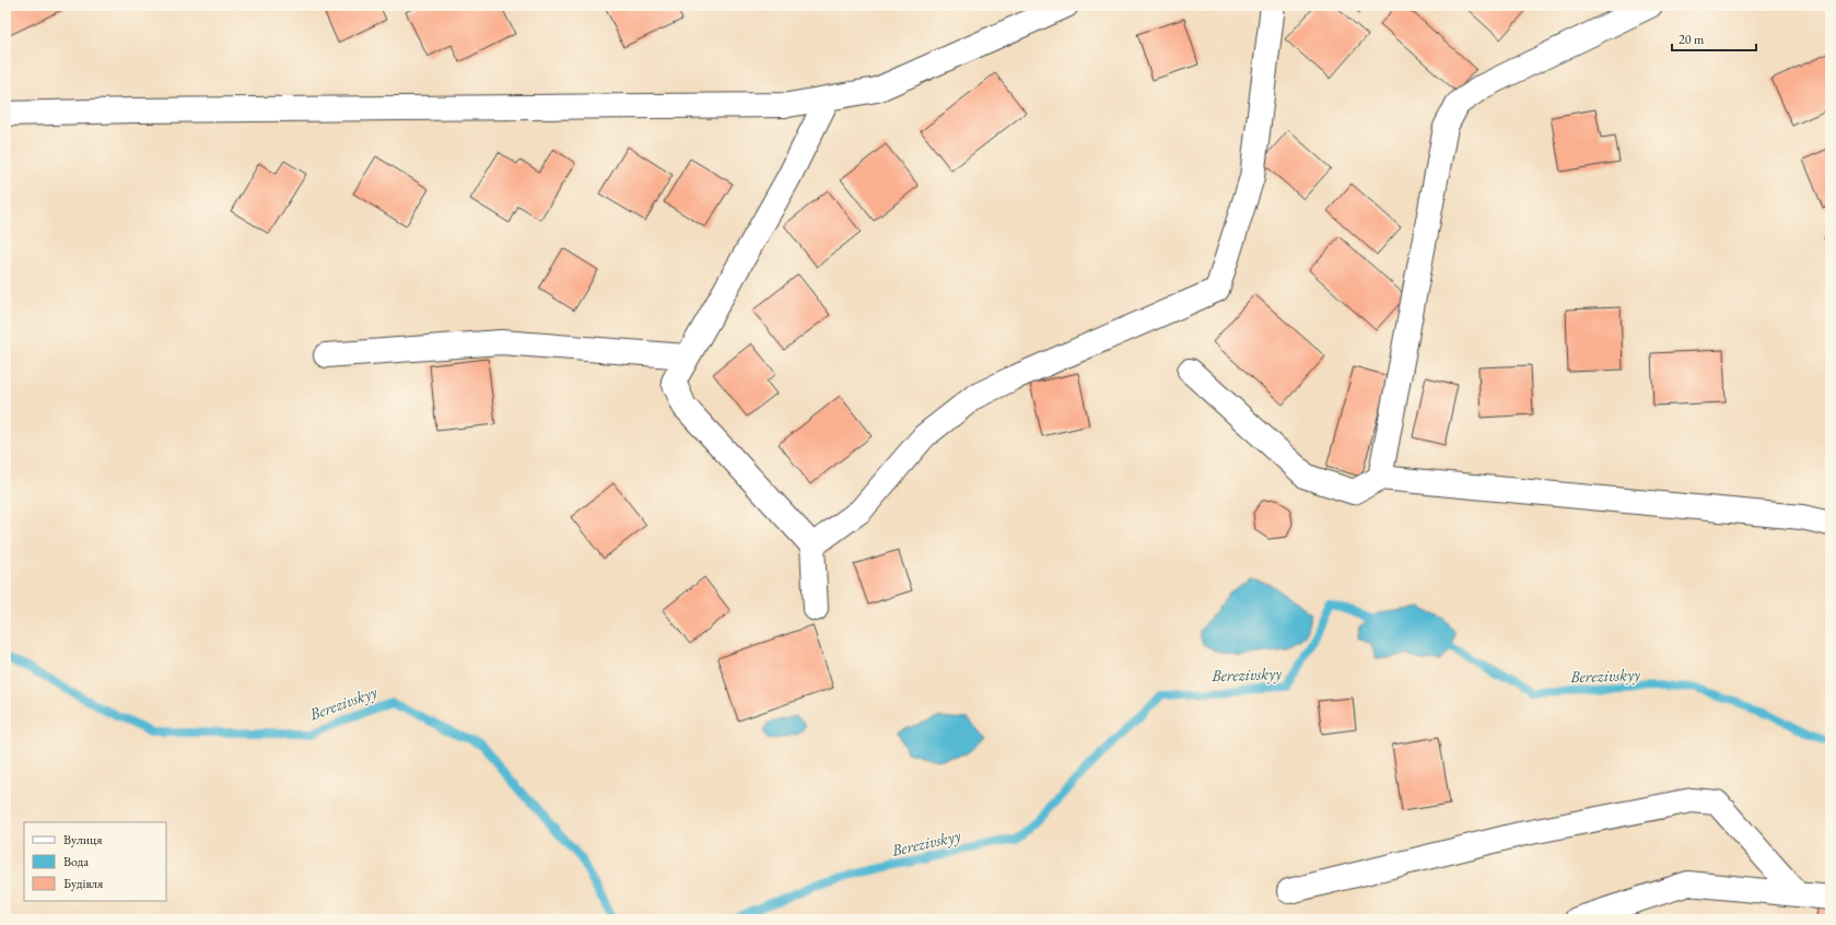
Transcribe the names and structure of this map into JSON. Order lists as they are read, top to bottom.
{
  "water": ["Berezivskyy"],
  "legend": ["Вулиця", "Вода", "Будівля"],
  "scale_bar": "20 m"
}
